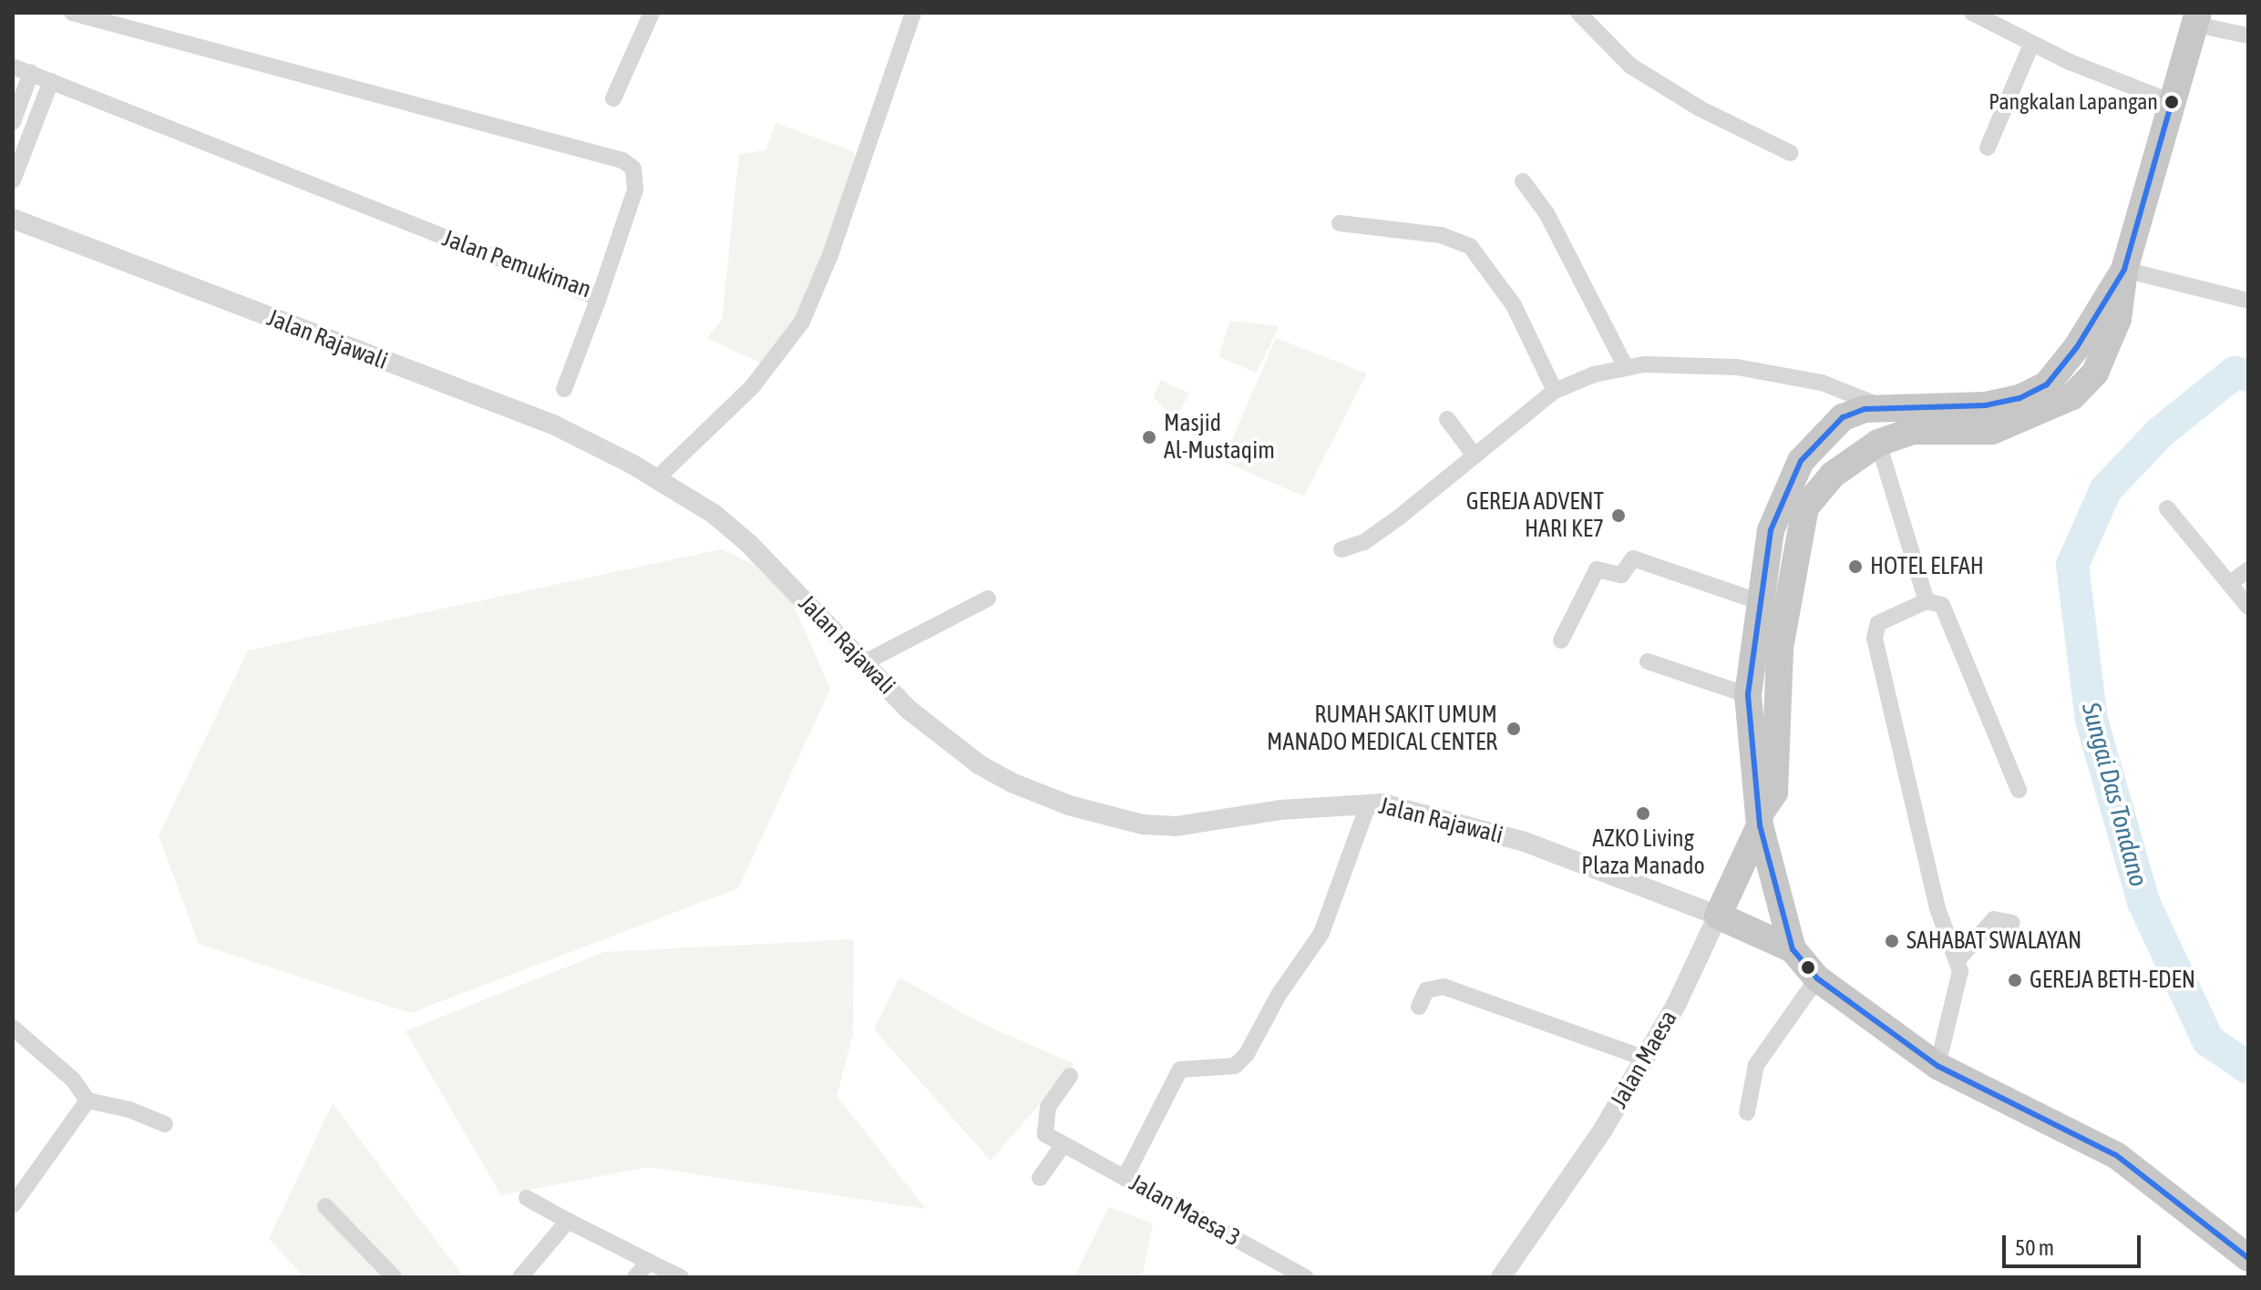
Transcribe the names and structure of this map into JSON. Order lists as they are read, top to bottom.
{
  "streets": {
    "highway": ["Jalan Maesa"],
    "street": ["Jalan Pemukiman", "Jalan Rajawali", "Jalan Maesa 3"]
  },
  "crossings": [
    ["Jalan Rajawali", "Jalan Maesa"]
  ],
  "water": ["Sungai Das Tondano"],
  "places": [
    "Pangkalan Lapangan",
    "Masjid Al-Mustaqim",
    "GEREJA ADVENT HARI KE7",
    "HOTEL ELFAH",
    "RUMAH SAKIT UMUM MANADO MEDICAL CENTER",
    "AZKO Living Plaza Manado",
    "SAHABAT SWALAYAN",
    "GEREJA BETH-EDEN"
  ],
  "scale_bar": "50 m"
}
